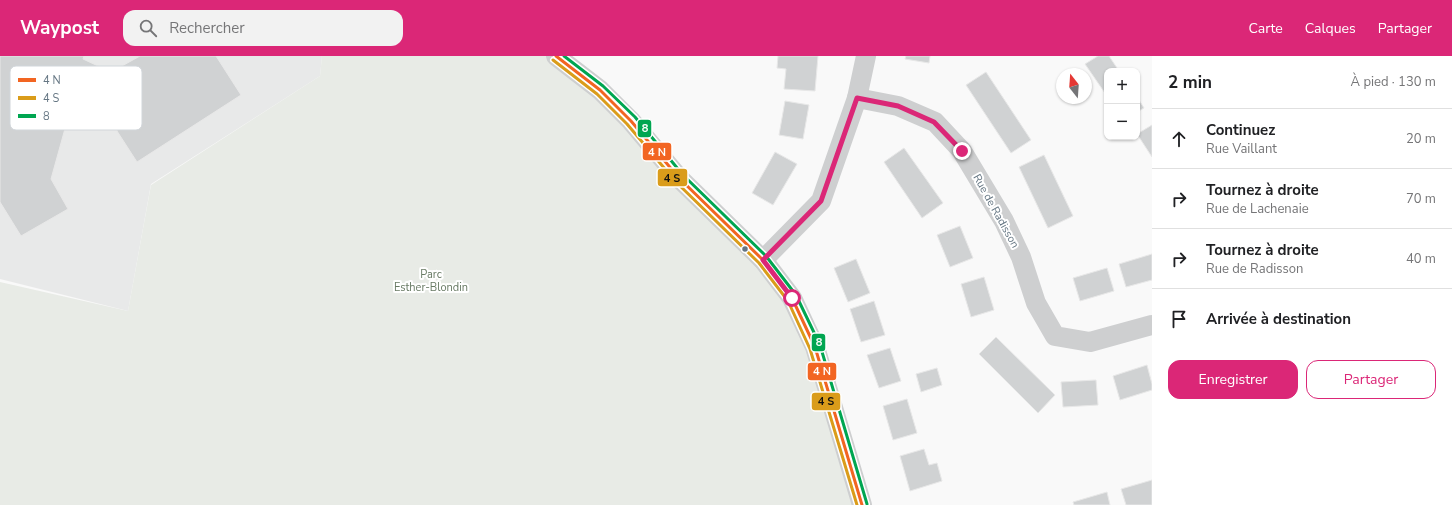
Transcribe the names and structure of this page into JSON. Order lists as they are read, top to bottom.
{
  "streets": {
    "street": ["Rue de Radisson"]
  },
  "parks": ["Parc Esther-Blondin"],
  "lines": ["transit line 8"],
  "legend": ["4 N", "4 S", "8"],
  "north": "top",
  "page": {
    "header": "Waypost",
    "search": "Rechercher",
    "nav": ["Carte", "Calques", "Partager"],
    "heading": ["2 min", "À pied · 130 m"],
    "map_buttons": ["+", "−"],
    "list": [
      ["Continuez", "Rue Vaillant", "20 m"],
      ["Tournez à droite", "Rue de Lachenaie", "70 m"],
      ["Tournez à droite", "Rue de Radisson", "40 m"],
      "Arrivée à destination"
    ],
    "buttons": ["Enregistrer", "Partager"]
  }
}
